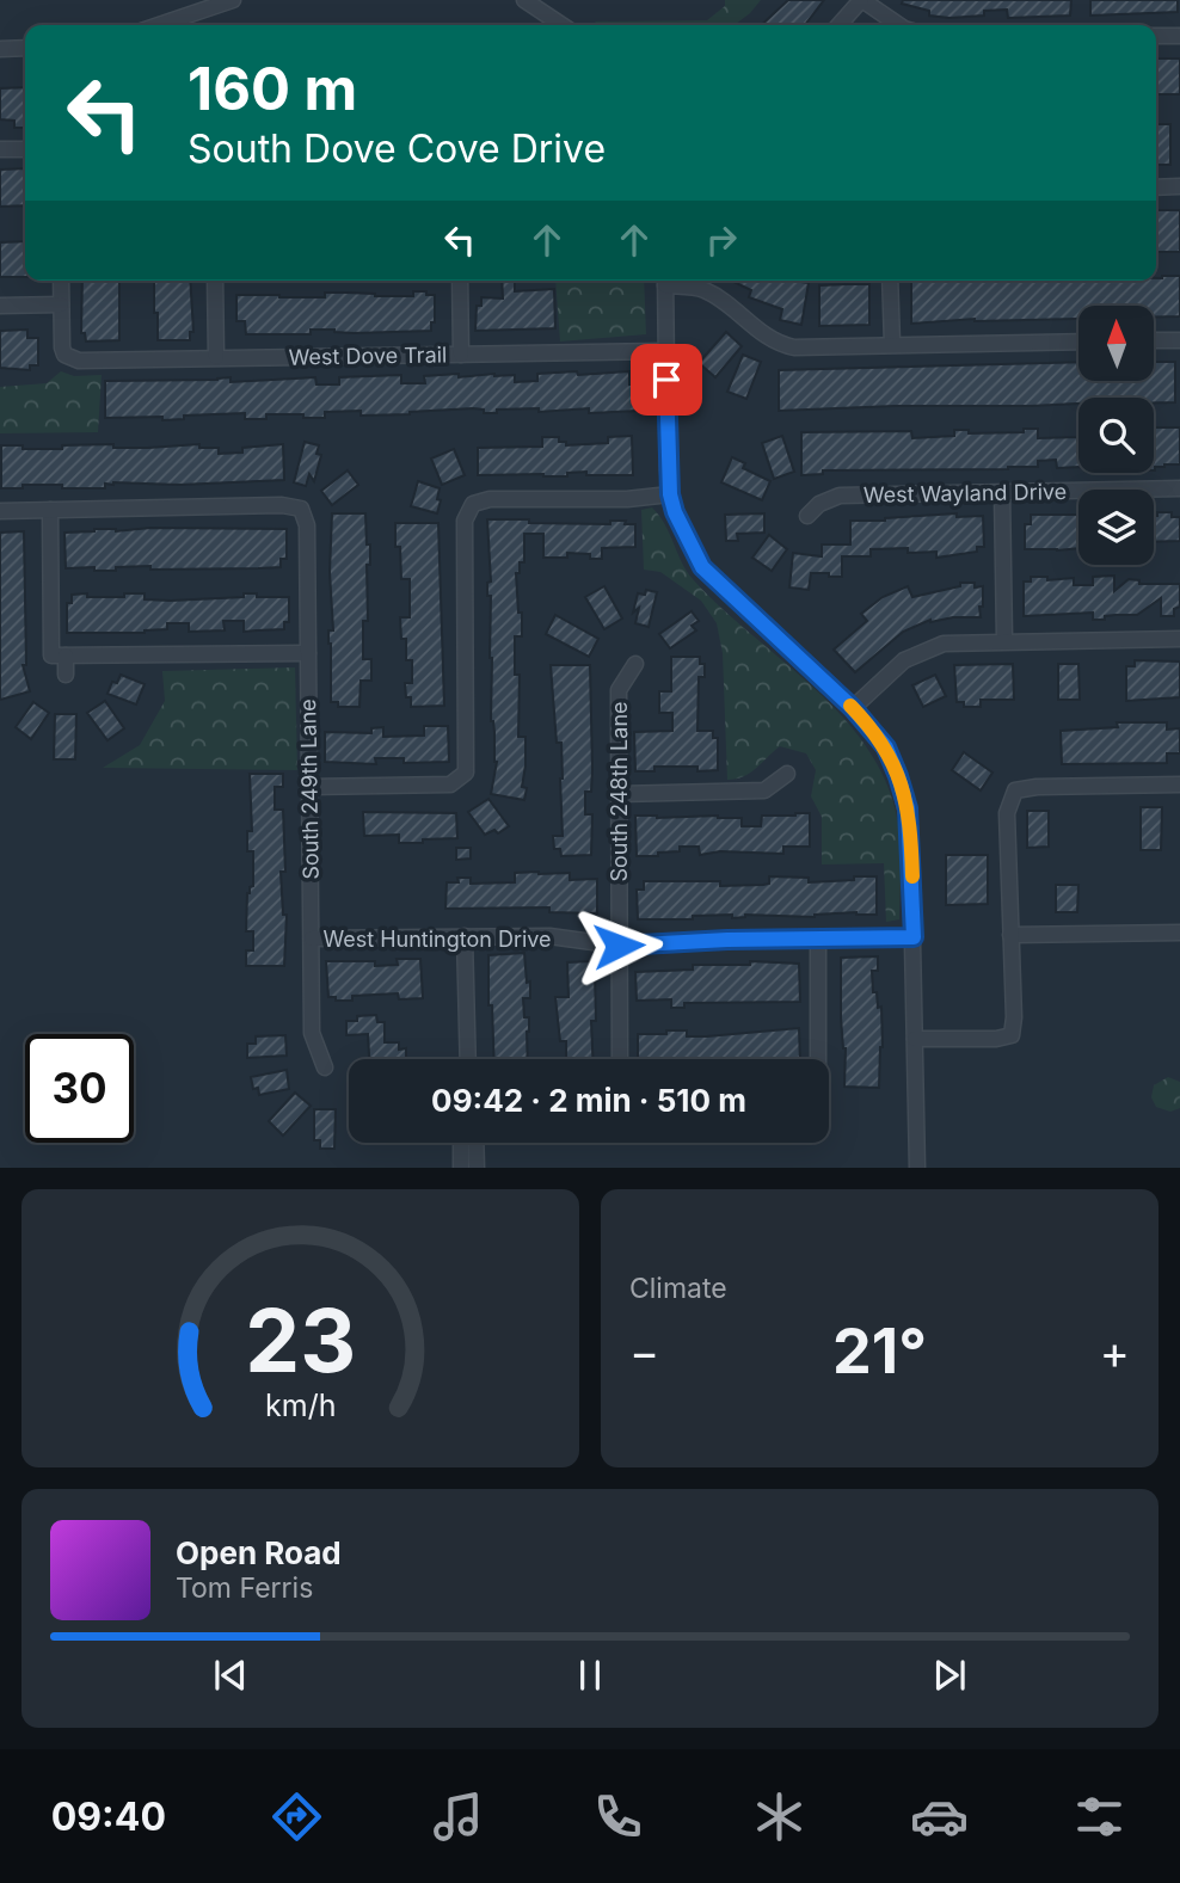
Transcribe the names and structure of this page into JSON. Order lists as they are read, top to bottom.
{
  "streets": {
    "street": [
      "West Dove Trail",
      "West Wayland Drive",
      "South 249th Lane",
      "South 248th Lane",
      "West Huntington Drive"
    ]
  },
  "crossings": [
    ["South 249th Lane", "West Huntington Drive"],
    ["South 248th Lane", "West Huntington Drive"]
  ],
  "north": "top",
  "page": {
    "turn": ["160 m", "South Dove Cove Drive"],
    "limit": "30",
    "trip": "09:42 · 2 min · 510 m",
    "tile": "Climate",
    "heat": ["−", "21°", "+"],
    "song": ["Open Road", "Tom Ferris"],
    "tabs": "09:40",
    "gauge": ["23", "km/h"]
  }
}
